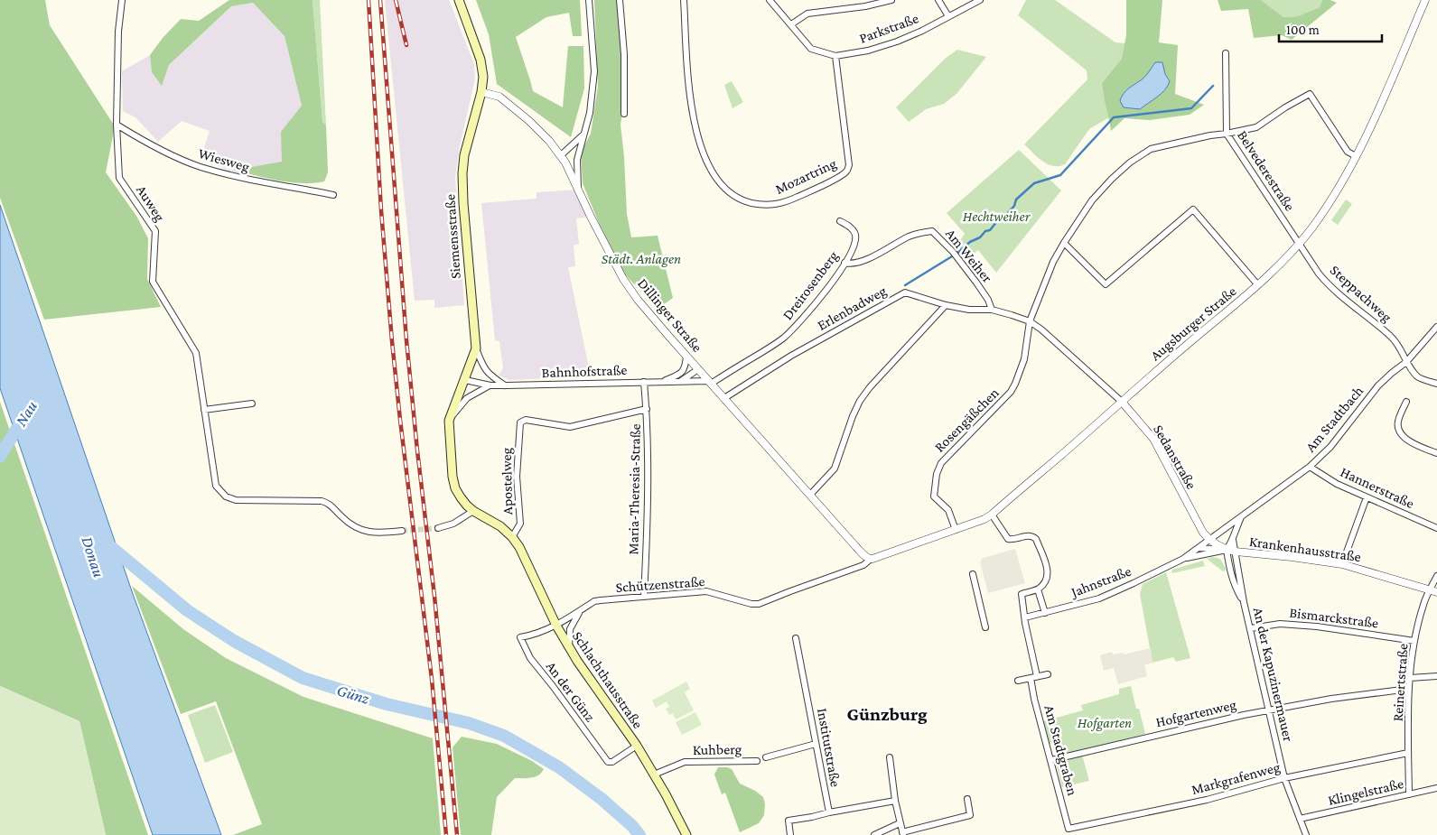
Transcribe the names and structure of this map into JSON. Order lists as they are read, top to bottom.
{
  "streets": {
    "main road": ["Siemensstraße", "Schlachthausstraße"],
    "street": [
      "Parkstraße",
      "Wiesweg",
      "Belvederestraße",
      "Mozartring",
      "Auweg",
      "Am Weiher",
      "Dreirosenberg",
      "Steppachweg",
      "Erlenbadweg",
      "Dillinger Straße",
      "Augsburger Straße",
      "Bahnhofstraße",
      "Am Stadtbach",
      "Rosengäßchen",
      "Sedanstraße",
      "Apostelweg",
      "Hannerstraße",
      "Maria-Theresia-Straße",
      "Krankenhausstraße",
      "Jahnstraße",
      "Schützenstraße",
      "Bismarckstraße",
      "An der Kapuzinermauer",
      "Reinertstraße",
      "An der Günz",
      "Hofgartenweg",
      "Institutstraße",
      "Kuhberg",
      "Am Stadtgraben",
      "Markgrafenweg",
      "Klingelstraße"
    ]
  },
  "crossings": [
    ["Parkstraße", "Mozartring"],
    ["Wiesweg", "Auweg"],
    ["Belvederestraße", "Steppachweg"],
    ["Belvederestraße", "Augsburger Straße"],
    ["Siemensstraße", "Dillinger Straße"],
    ["Siemensstraße", "Bahnhofstraße"],
    ["Siemensstraße", "Schlachthausstraße"],
    ["Am Weiher", "Dreirosenberg"],
    ["Am Weiher", "Erlenbadweg"],
    ["Dreirosenberg", "Dillinger Straße"],
    ["Dreirosenberg", "Bahnhofstraße"],
    ["Steppachweg", "Augsburger Straße"],
    ["Steppachweg", "Am Stadtbach"],
    ["Erlenbadweg", "Dillinger Straße"],
    ["Erlenbadweg", "Rosengäßchen"],
    ["Dillinger Straße", "Augsburger Straße"],
    ["Dillinger Straße", "Bahnhofstraße"],
    ["Dillinger Straße", "Schützenstraße"],
    ["Augsburger Straße", "Rosengäßchen"],
    ["Augsburger Straße", "Sedanstraße"],
    ["Augsburger Straße", "Schützenstraße"],
    ["Bahnhofstraße", "Maria-Theresia-Straße"],
    ["Bahnhofstraße", "Schlachthausstraße"],
    ["Am Stadtbach", "Hannerstraße"],
    ["Am Stadtbach", "Krankenhausstraße"],
    ["Am Stadtbach", "Jahnstraße"],
    ["Sedanstraße", "Krankenhausstraße"],
    ["Apostelweg", "Maria-Theresia-Straße"],
    ["Apostelweg", "Schlachthausstraße"],
    ["Maria-Theresia-Straße", "Schützenstraße"],
    ["Krankenhausstraße", "Jahnstraße"],
    ["Krankenhausstraße", "An der Kapuzinermauer"],
    ["Krankenhausstraße", "Reinertstraße"],
    ["Jahnstraße", "An der Kapuzinermauer"],
    ["Jahnstraße", "Am Stadtgraben"],
    ["Schützenstraße", "Schlachthausstraße"],
    ["Schützenstraße", "An der Günz"],
    ["Bismarckstraße", "An der Kapuzinermauer"],
    ["Bismarckstraße", "Reinertstraße"],
    ["An der Kapuzinermauer", "Hofgartenweg"],
    ["An der Kapuzinermauer", "Markgrafenweg"],
    ["An der Kapuzinermauer", "Klingelstraße"],
    ["Schlachthausstraße", "An der Günz"],
    ["Schlachthausstraße", "Kuhberg"],
    ["Reinertstraße", "Hofgartenweg"],
    ["Reinertstraße", "Markgrafenweg"],
    ["Reinertstraße", "Klingelstraße"],
    ["Hofgartenweg", "Am Stadtgraben"],
    ["Am Stadtgraben", "Markgrafenweg"]
  ],
  "districts": ["Günzburg"],
  "water": ["Nau", "Donau", "Günz"],
  "parks": ["Hechtweiher", "Städt. Anlagen", "Hofgarten"],
  "scale_bar": "100 m"
}
